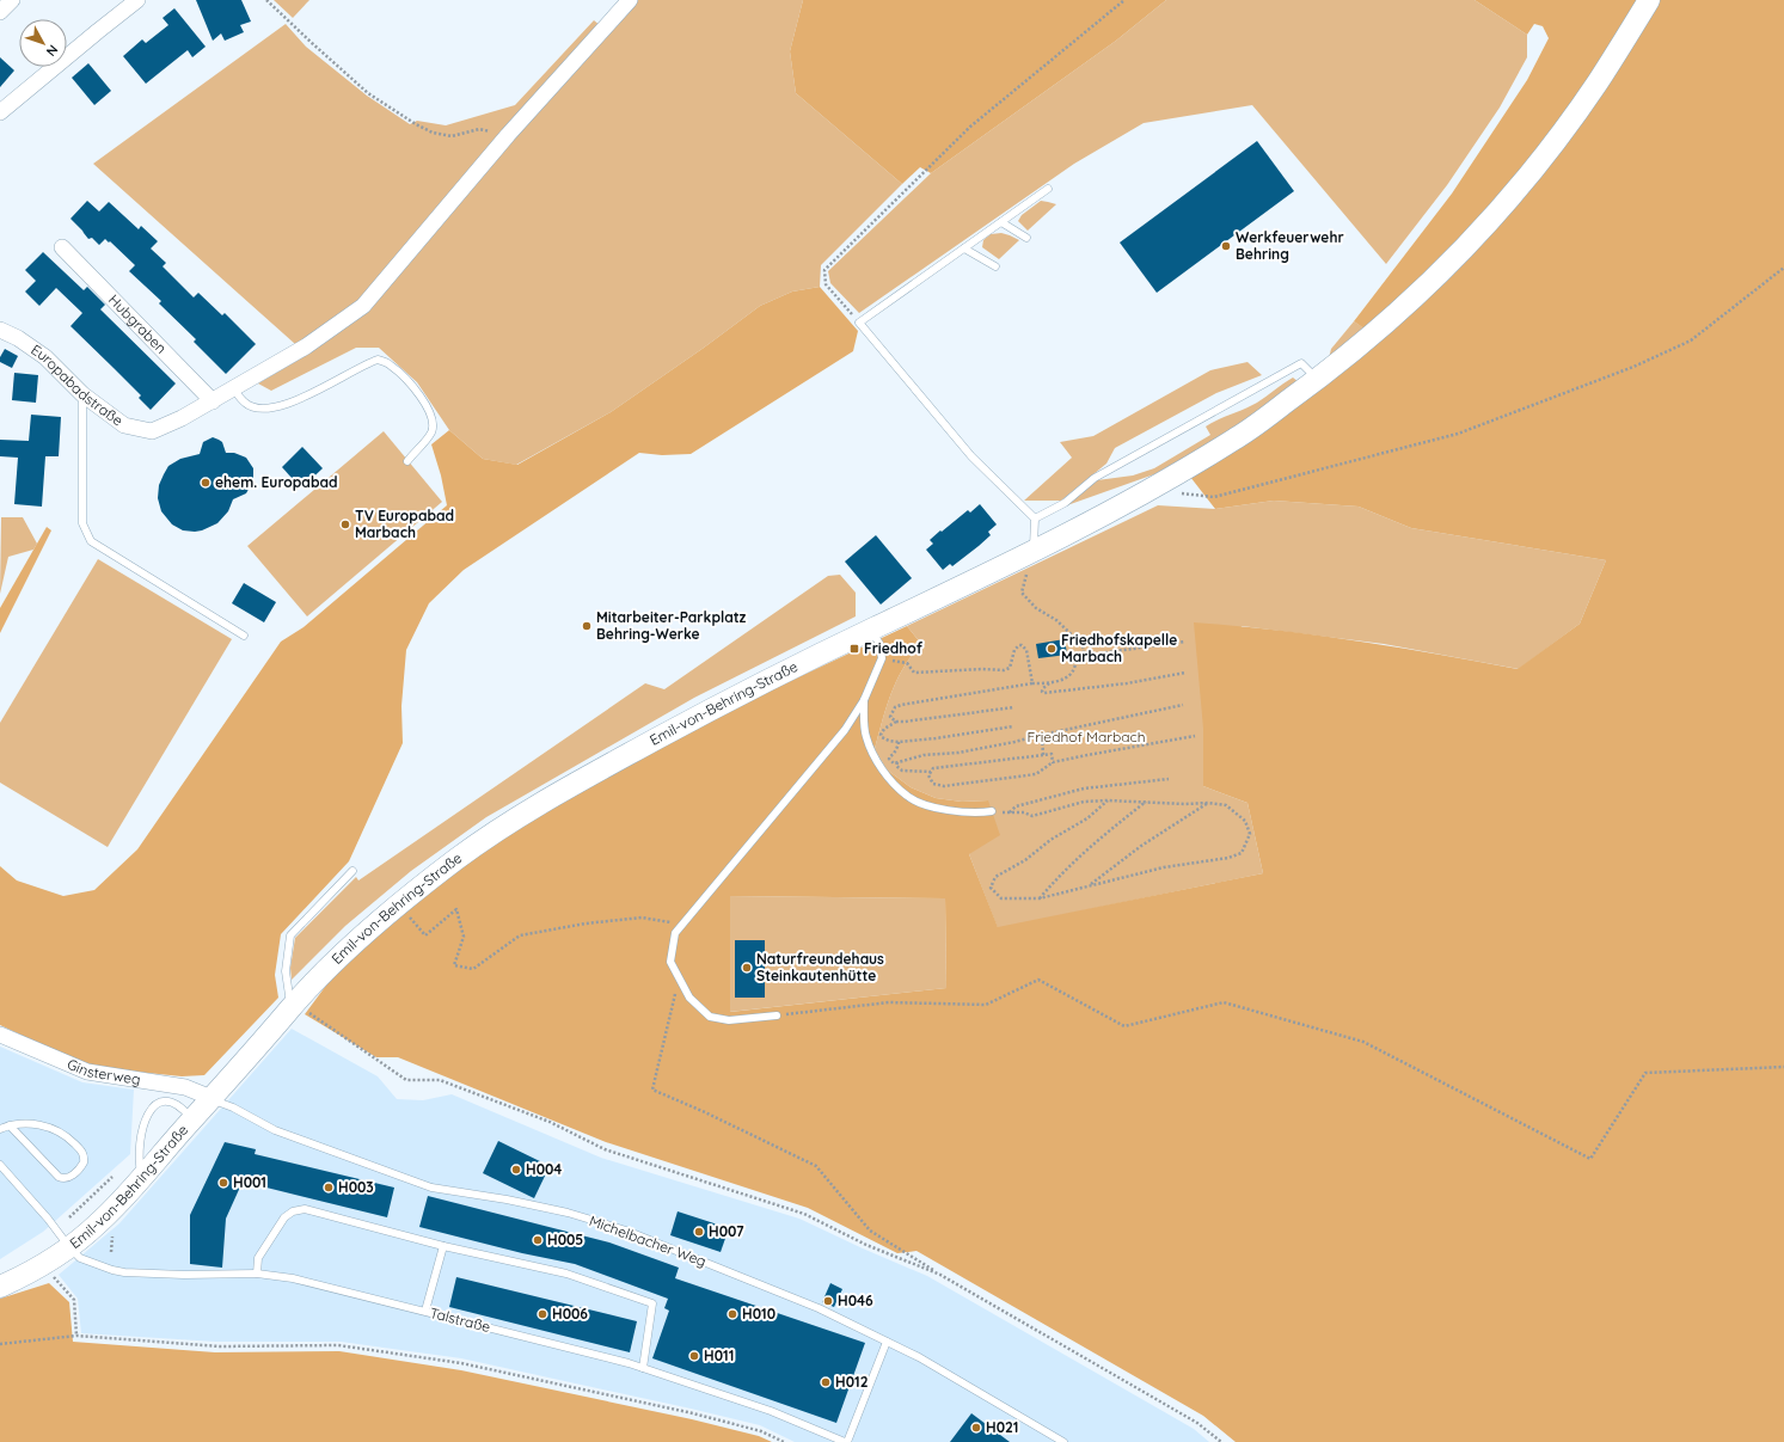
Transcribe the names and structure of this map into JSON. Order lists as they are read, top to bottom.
{
  "streets": {
    "main road": ["Emil-von-Behring-Straße"],
    "street": ["Hubgraben", "Europabadstraße", "Ginsterweg"],
    "lane": ["Michelbacher Weg", "Talstraße"]
  },
  "crossings": [
    ["Hubgraben", "Europabadstraße"],
    ["Emil-von-Behring-Straße", "Ginsterweg"],
    ["Emil-von-Behring-Straße", "Michelbacher Weg"],
    ["Emil-von-Behring-Straße", "Talstraße"],
    ["Ginsterweg", "Michelbacher Weg"]
  ],
  "parks": ["Friedhof Marbach"],
  "places": {
    "other": [
      "Werkfeuerwehr Behring",
      "ehem. Europabad",
      "TV Europabad Marbach",
      "Mitarbeiter-Parkplatz Behring-Werke",
      "Friedhofskapelle Marbach",
      "Naturfreundehaus Steinkautenhütte",
      "H004",
      "H001",
      "H003",
      "H007",
      "H005",
      "H046",
      "H006",
      "H010",
      "H011",
      "H012",
      "H021"
    ],
    "transit": ["Friedhof"]
  },
  "north": "bottom right"
}
